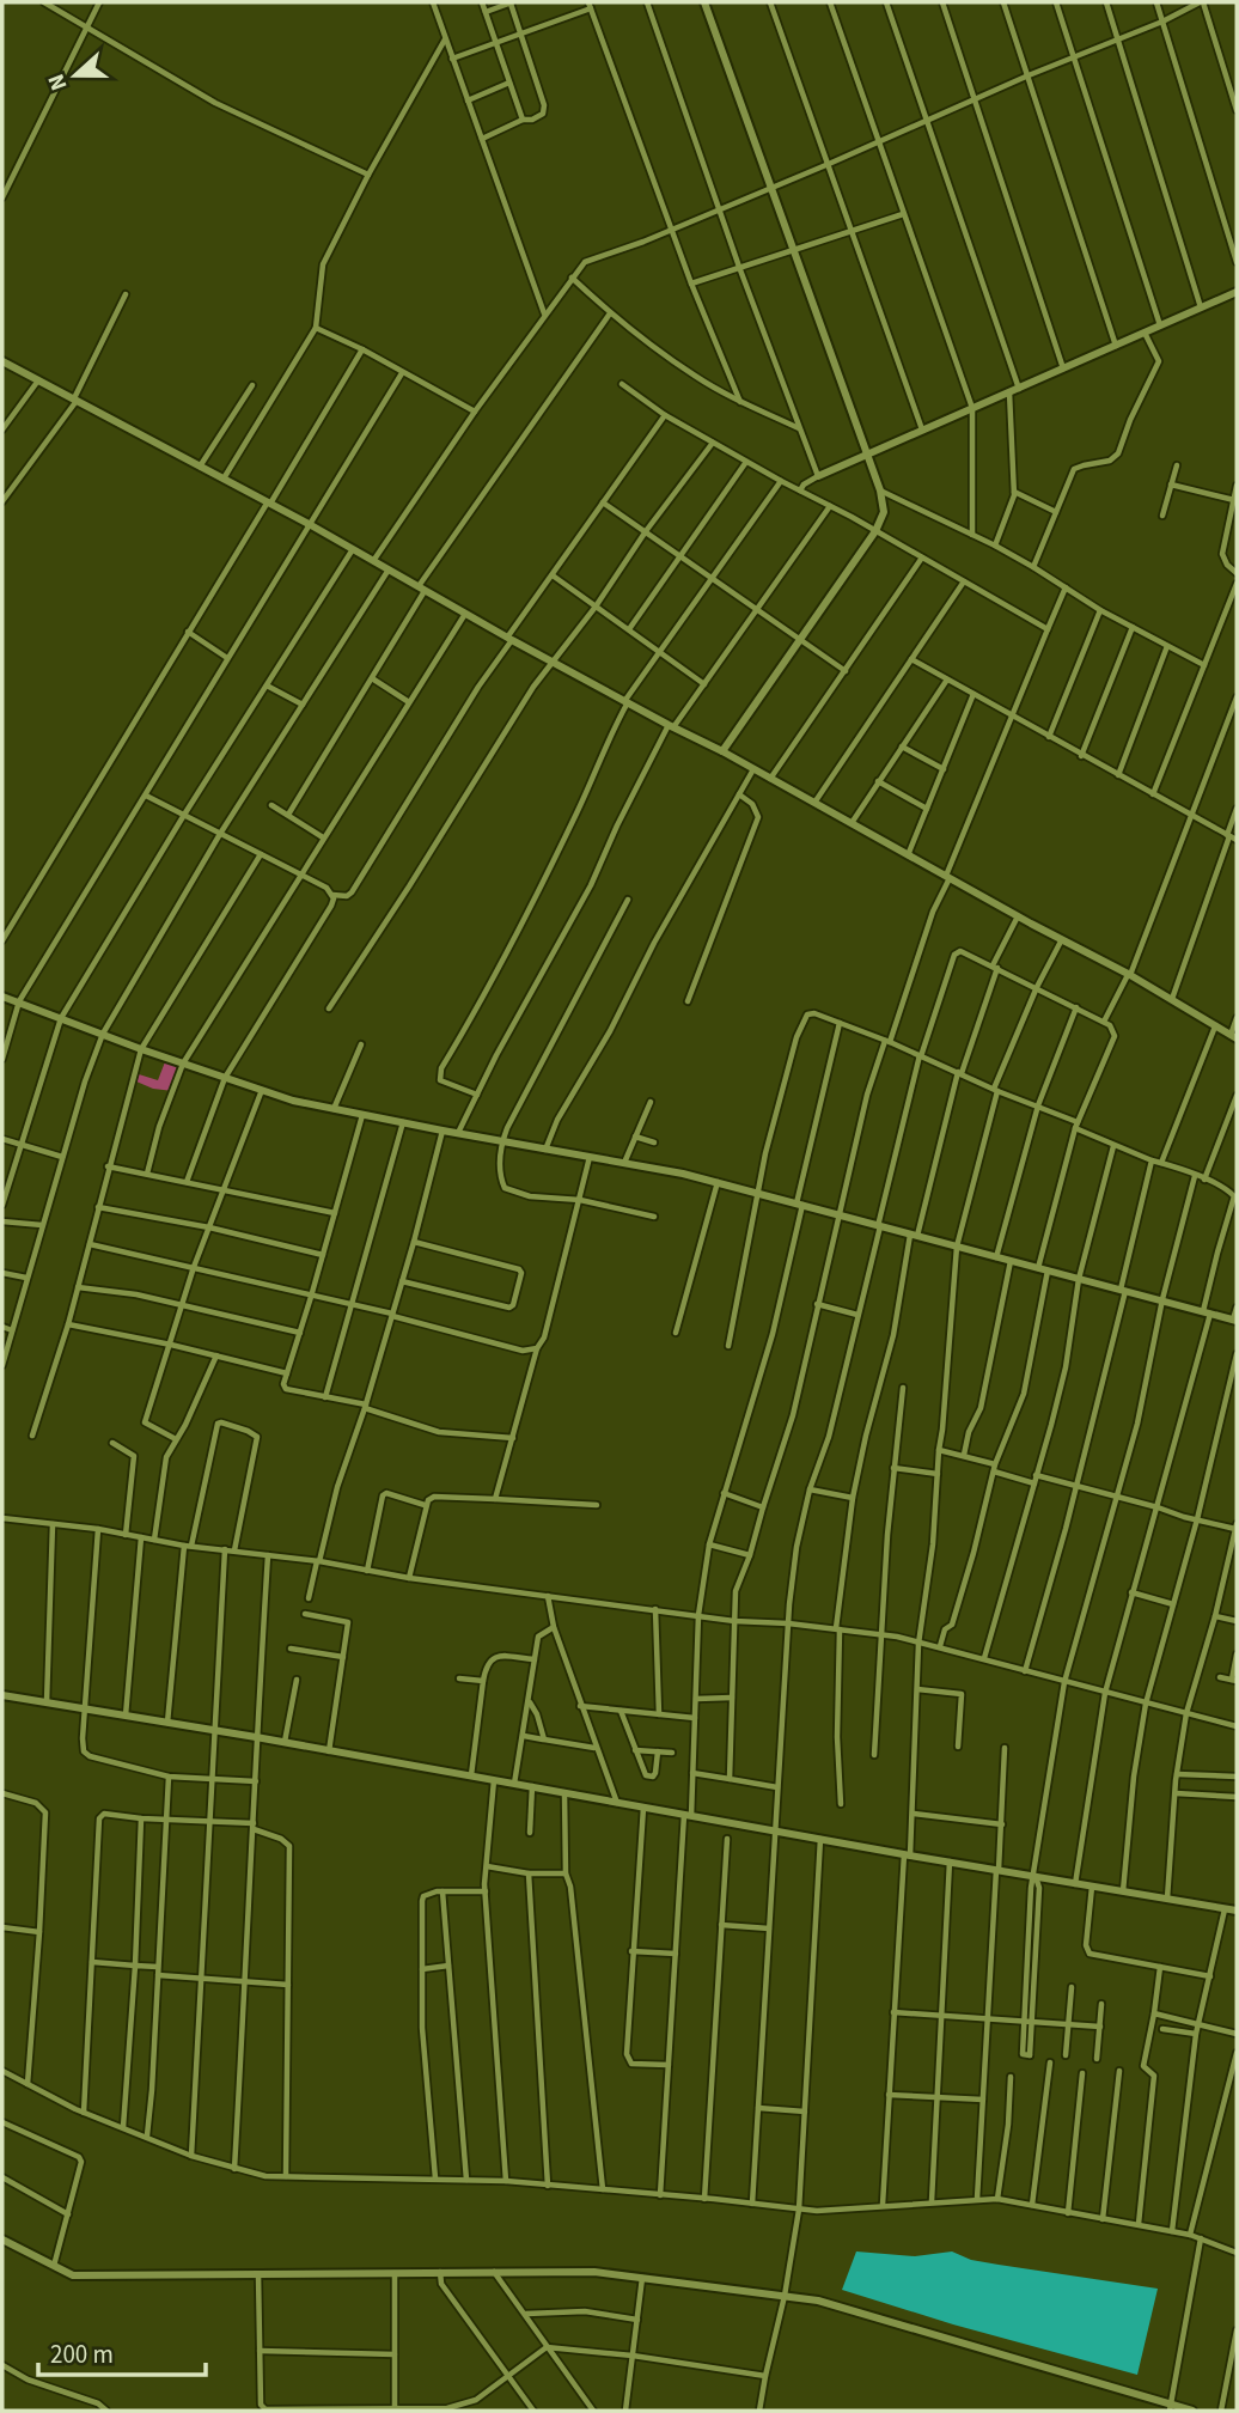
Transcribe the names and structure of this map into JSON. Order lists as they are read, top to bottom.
{
  "scale_bar": "200 m",
  "north": "left"
}
